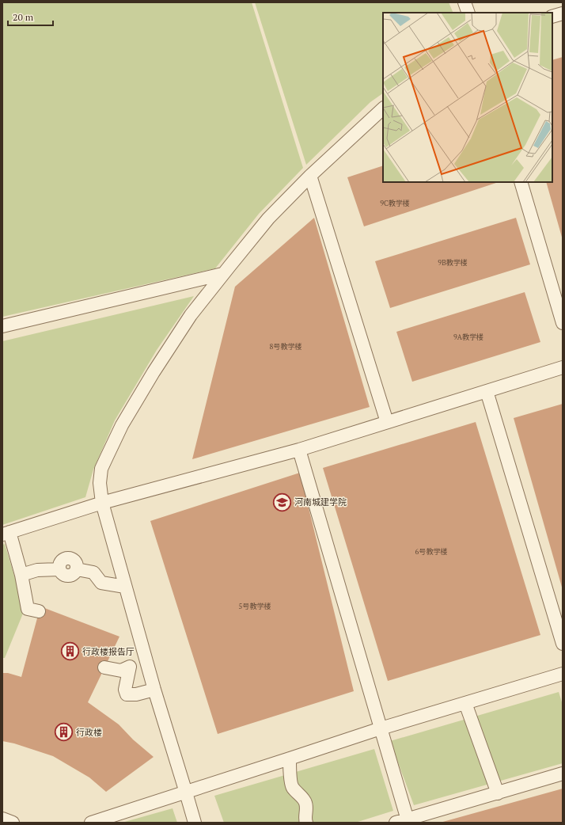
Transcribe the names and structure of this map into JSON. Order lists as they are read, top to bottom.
{
  "places": {
    "school or university": ["河南城建学院"],
    "building": ["行政楼报告厅", "行政楼"]
  },
  "house_numbers": [
    "9C教学楼",
    "9B教学楼",
    "9A教学楼",
    "8号教学楼",
    "6号教学楼",
    "5号教学楼"
  ],
  "scale_bar": "20 m"
}
